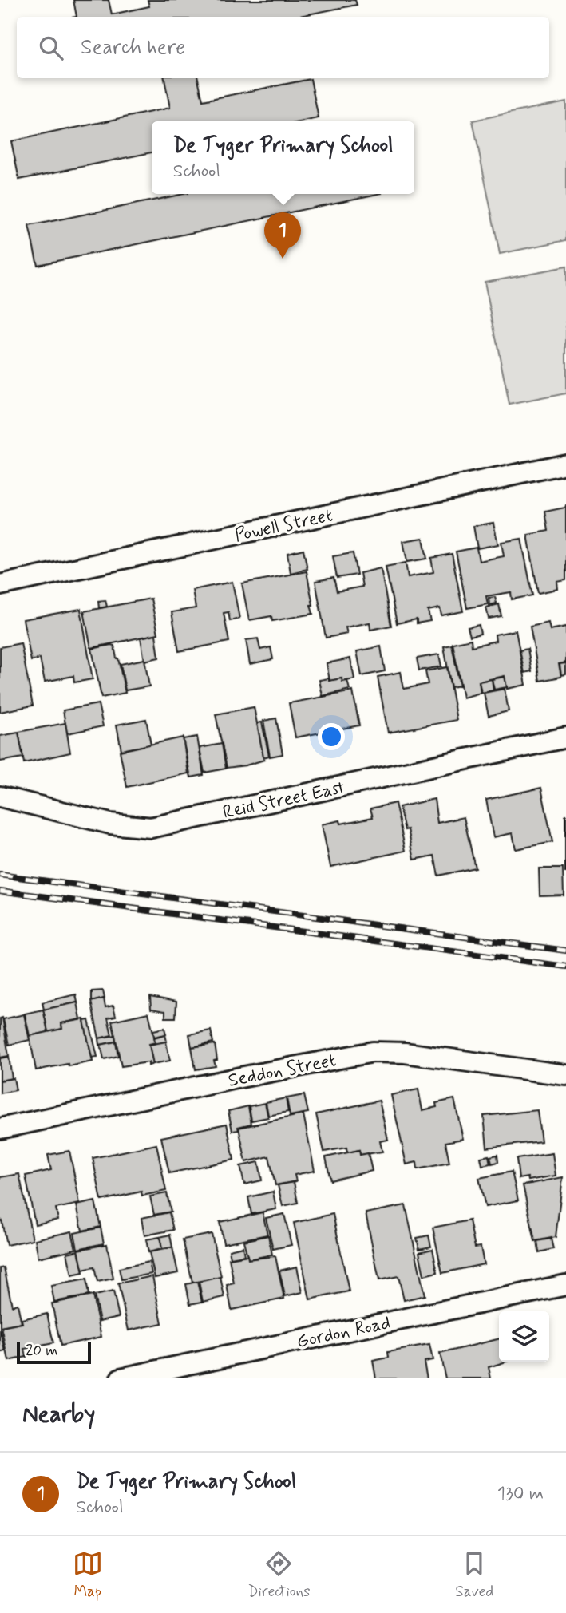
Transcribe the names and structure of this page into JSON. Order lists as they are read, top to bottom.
{
  "streets": {
    "street": [
      "Powell Street",
      "Reid Street East",
      "Seddon Street",
      "Gordon Road"
    ]
  },
  "scale_bar": "20 m",
  "page": {
    "search": "Search here",
    "popup": ["De Tyger Primary School", "School"],
    "pins": "1",
    "scale": "20 m",
    "heading": "Nearby",
    "list": [
      {
        "mark": "1",
        "name": "De Tyger Primary School",
        "note": "School",
        "value": "130 m"
      }
    ],
    "nav": ["Map", "Directions", "Saved"]
  }
}
